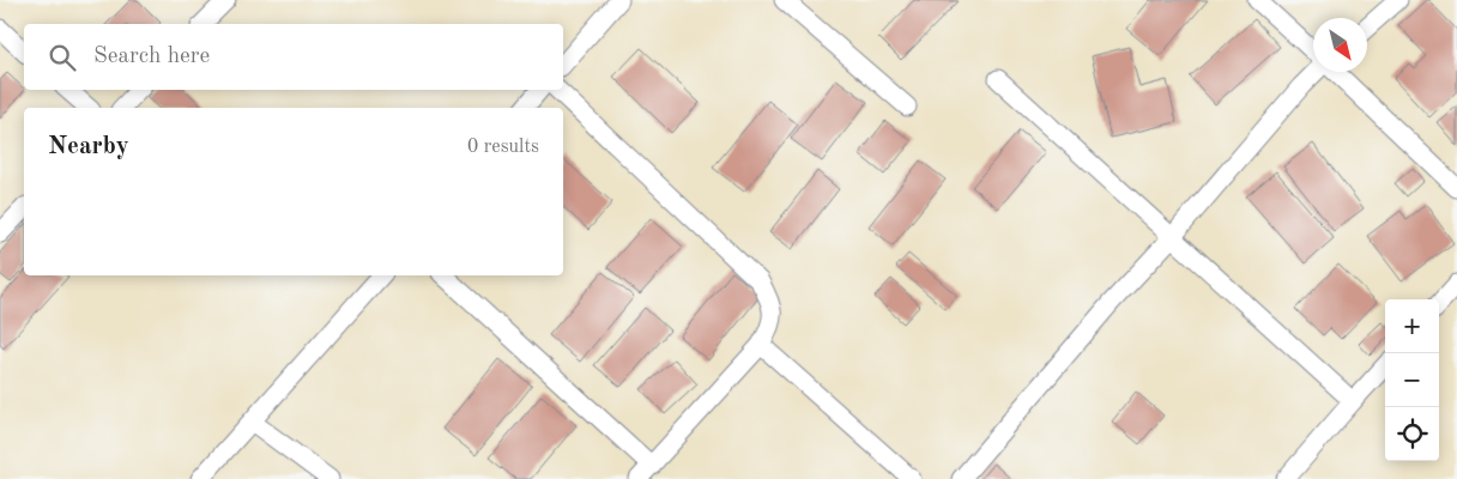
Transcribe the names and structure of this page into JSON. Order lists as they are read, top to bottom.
{
  "north": "bottom right",
  "page": {
    "search": "Search here",
    "heading": ["Nearby", "0 results"],
    "map_buttons": ["+", "−"]
  }
}
